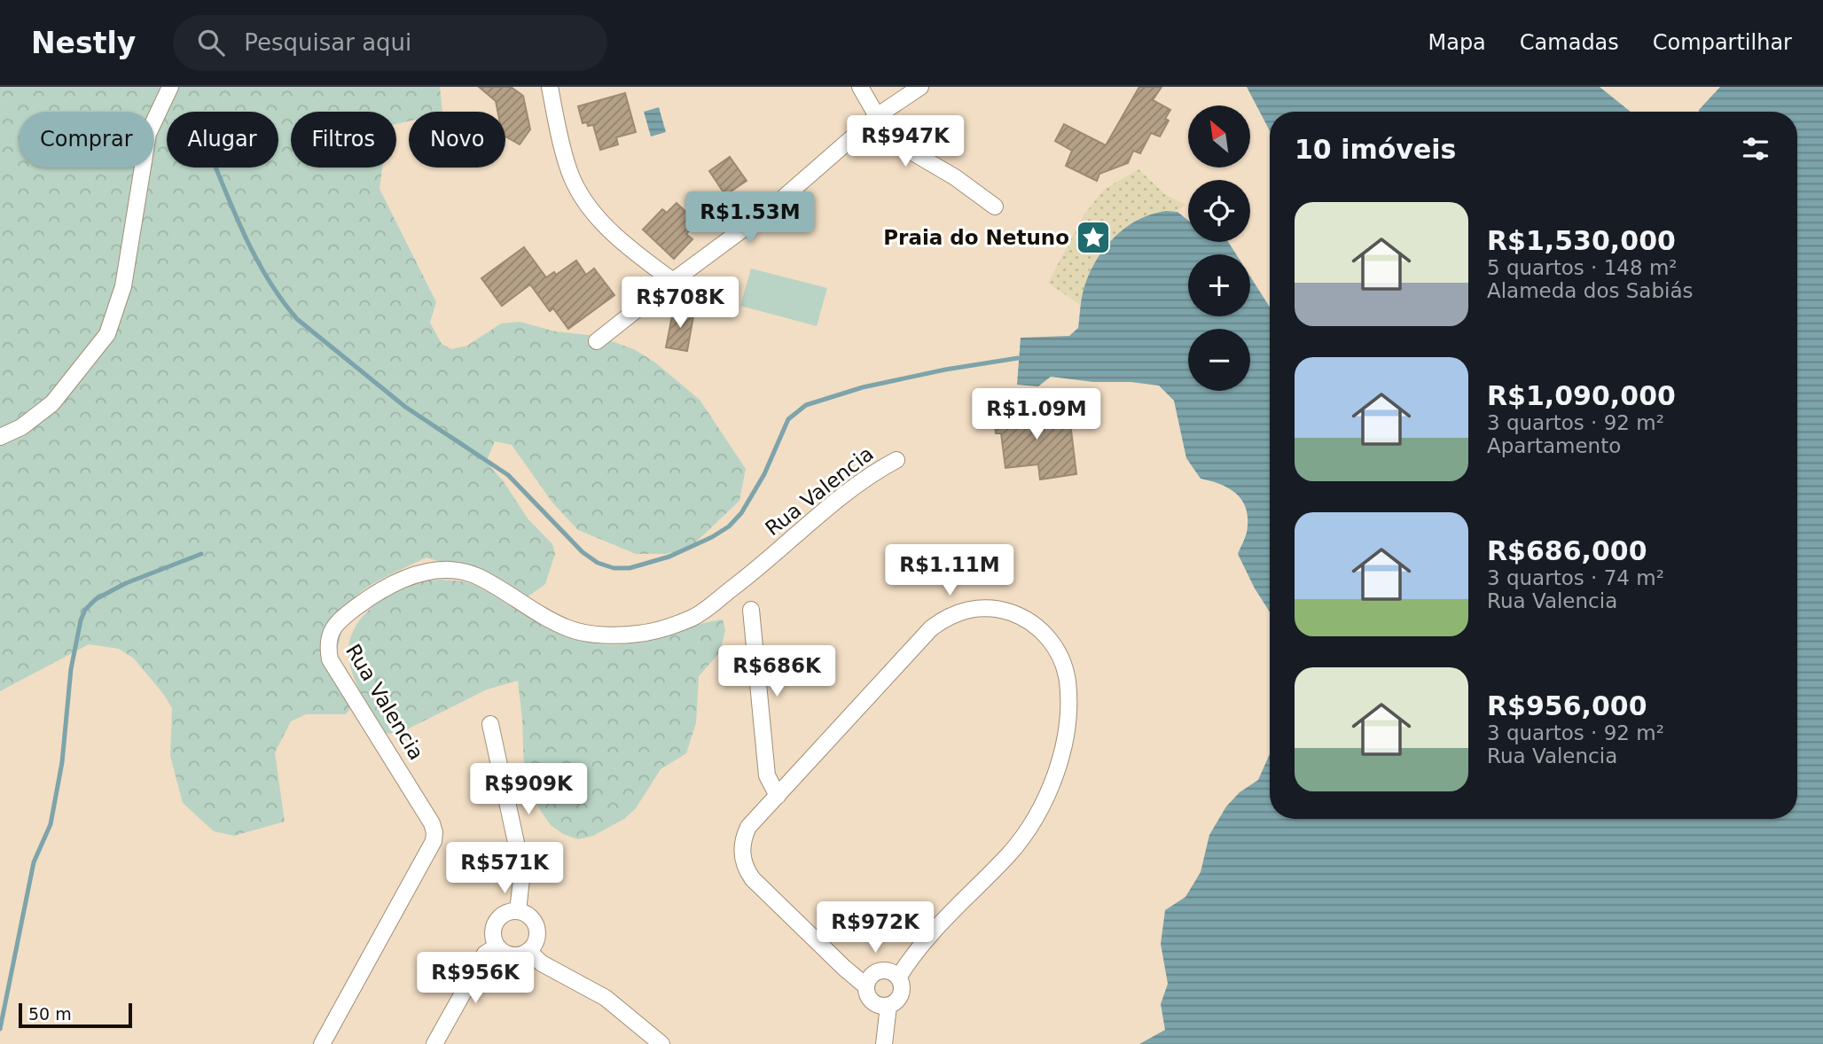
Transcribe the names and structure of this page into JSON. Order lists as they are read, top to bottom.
{
  "streets": {
    "street": ["Rua Valencia"]
  },
  "places": {
    "place": ["Praia do Netuno"]
  },
  "scale_bar": "50 m",
  "north": "top left",
  "page": {
    "header": "Nestly",
    "search": "Pesquisar aqui",
    "nav": ["Mapa", "Camadas", "Compartilhar"],
    "map_buttons": ["+", "−"],
    "chip": [
      "Comprar",
      "Alugar",
      "Filtros",
      "Novo"
    ],
    "heading": "10 imóveis",
    "price": [
      "R$947K",
      "R$1.53M",
      "R$708K",
      "R$1.09M",
      "R$1.11M",
      "R$686K",
      "R$909K",
      "R$571K",
      "R$972K",
      "R$956K"
    ],
    "list": [
      {
        "name": "R$1,530,000",
        "note": "5 quartos · 148 m² · Alameda dos Sabiás"
      },
      {
        "name": "R$1,090,000",
        "note": "3 quartos · 92 m² · Apartamento"
      },
      {
        "name": "R$686,000",
        "note": "3 quartos · 74 m² · Rua Valencia"
      },
      {
        "name": "R$956,000",
        "note": "3 quartos · 92 m² · Rua Valencia"
      }
    ],
    "scale": "50 m"
  }
}
